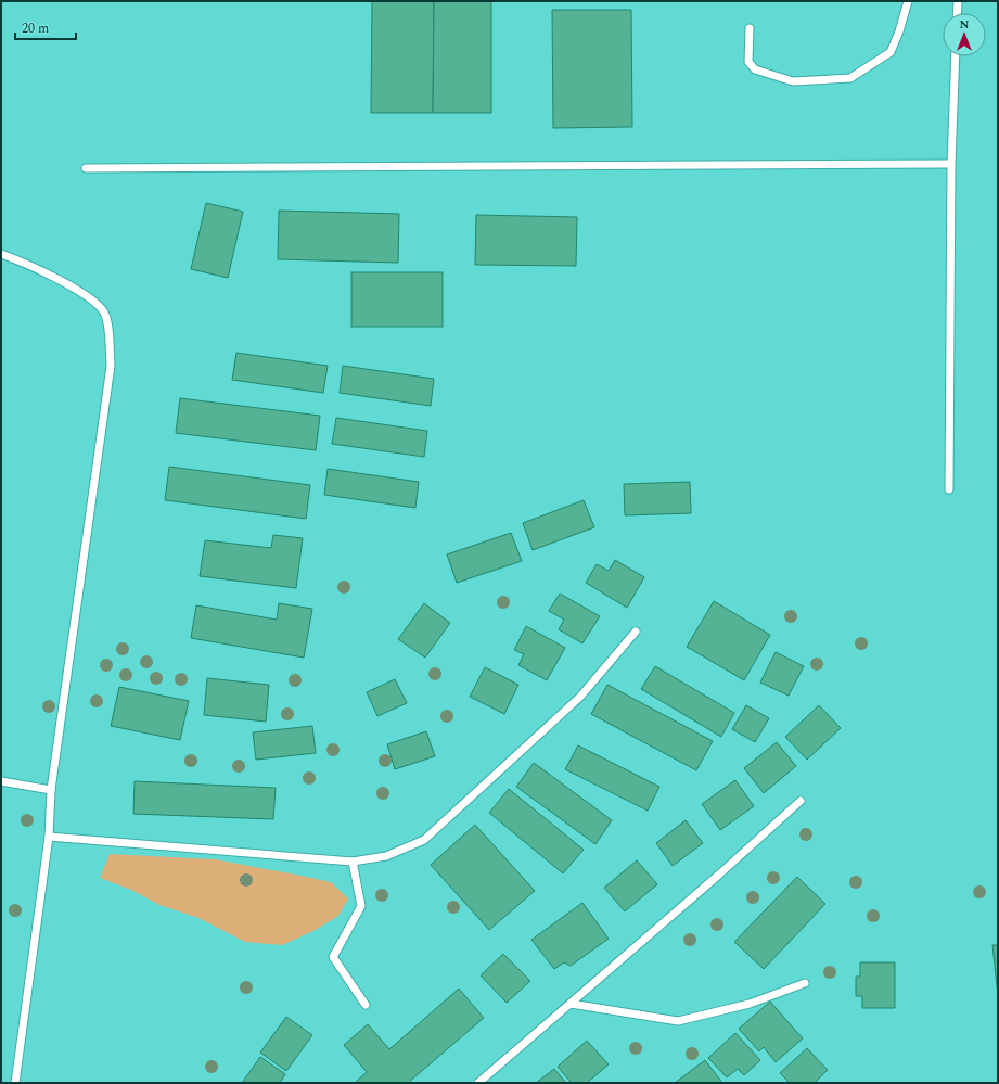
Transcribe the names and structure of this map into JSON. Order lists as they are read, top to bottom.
{
  "scale_bar": "20 m",
  "north": "top"
}
